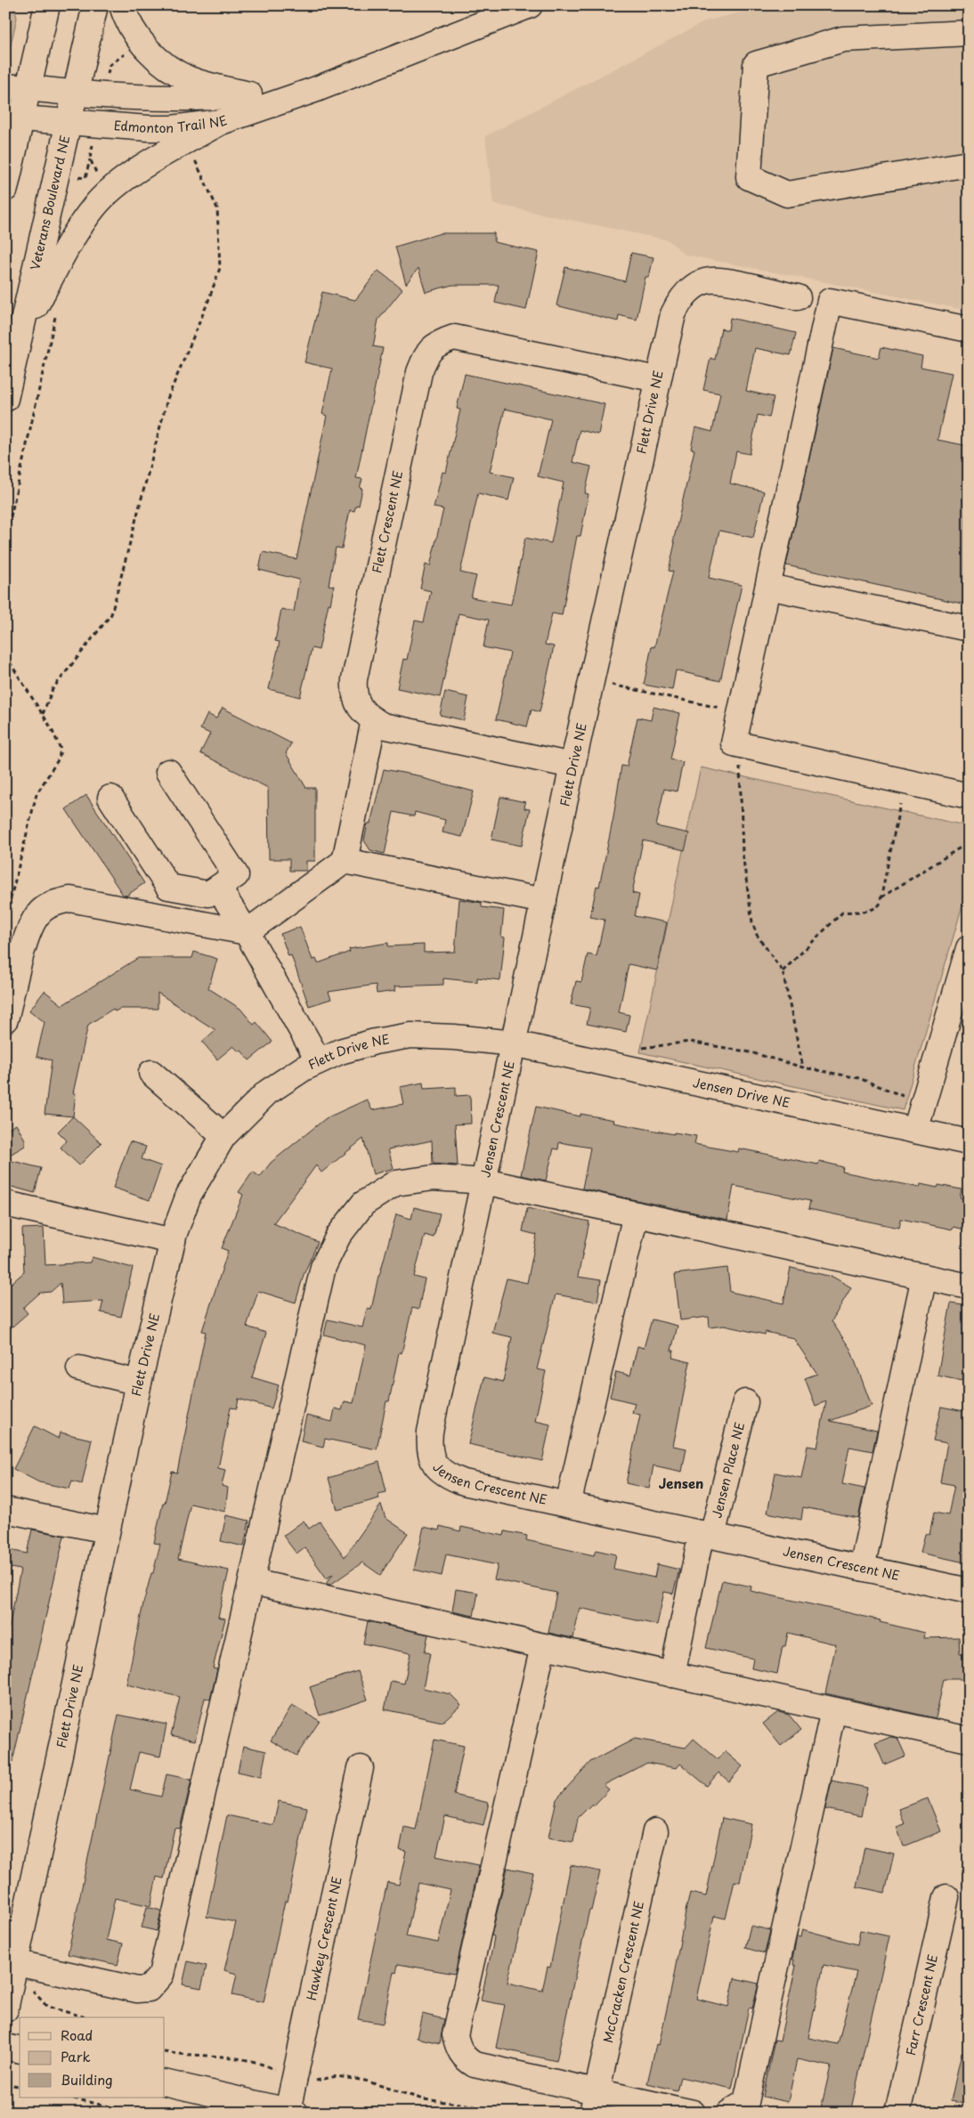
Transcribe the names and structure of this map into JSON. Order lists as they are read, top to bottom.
{
  "streets": {
    "street": [
      "Edmonton Trail NE",
      "Veterans Boulevard NE",
      "Flett Drive NE",
      "Flett Crescent NE",
      "Jensen Drive NE",
      "Jensen Crescent NE",
      "Jensen Place NE",
      "Hawkey Crescent NE",
      "McCracken Crescent NE",
      "Farr Crescent NE"
    ]
  },
  "crossings": [
    ["Edmonton Trail NE", "Veterans Boulevard NE"],
    ["Flett Drive NE", "Flett Crescent NE"],
    ["Flett Drive NE", "Jensen Drive NE"],
    ["Flett Drive NE", "Jensen Crescent NE"],
    ["Jensen Drive NE", "Jensen Crescent NE"],
    ["Jensen Crescent NE", "Jensen Place NE"]
  ],
  "districts": ["Jensen"],
  "legend": ["Road", "Park", "Building"]
}
